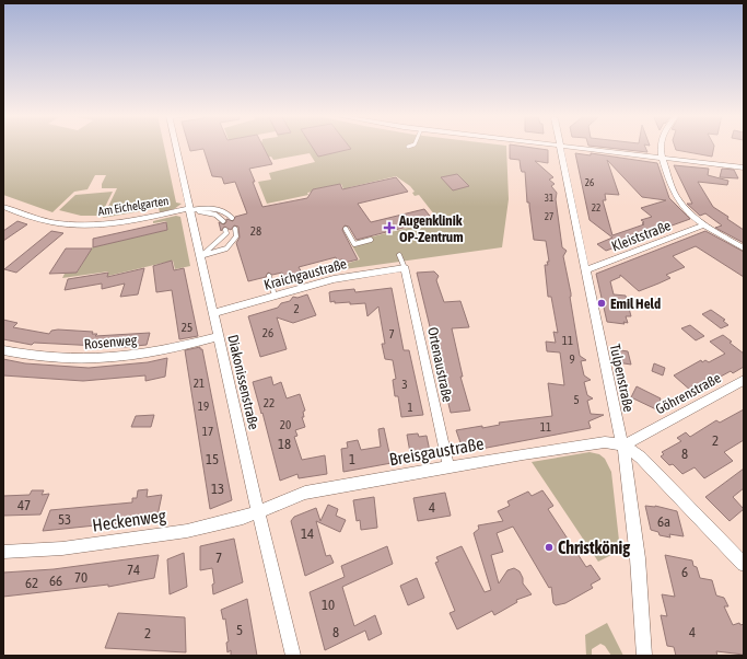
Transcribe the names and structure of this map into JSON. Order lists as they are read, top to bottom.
{
  "streets": {
    "street": [
      "Am Eichelgarten",
      "Kleiststraße",
      "Kraichgaustraße",
      "Rosenweg",
      "Ortenaustraße",
      "Tulpenstraße",
      "Diakonissenstraße",
      "Göhrenstraße",
      "Breisgaustraße",
      "Heckenweg"
    ]
  },
  "crossings": [
    ["Am Eichelgarten", "Diakonissenstraße"],
    ["Kleiststraße", "Tulpenstraße"],
    ["Kraichgaustraße", "Ortenaustraße"],
    ["Kraichgaustraße", "Diakonissenstraße"],
    ["Rosenweg", "Diakonissenstraße"],
    ["Ortenaustraße", "Breisgaustraße"],
    ["Tulpenstraße", "Göhrenstraße"],
    ["Tulpenstraße", "Breisgaustraße"],
    ["Diakonissenstraße", "Breisgaustraße"],
    ["Diakonissenstraße", "Heckenweg"],
    ["Göhrenstraße", "Breisgaustraße"],
    ["Breisgaustraße", "Heckenweg"]
  ],
  "places": {
    "health": ["Augenklinik OP-Zentrum"],
    "other": ["Emil Held", "Christkönig"]
  },
  "house_numbers": [
    "26",
    "31",
    "22",
    "27",
    "28",
    "2",
    "25",
    "26",
    "7",
    "11",
    "9",
    "21",
    "3",
    "5",
    "22",
    "19",
    "1",
    "20",
    "11",
    "17",
    "2",
    "18",
    "8",
    "15",
    "1",
    "13",
    "47",
    "4",
    "53",
    "6a",
    "14",
    "7",
    "74",
    "6",
    "70",
    "66",
    "62",
    "10",
    "5",
    "8",
    "4",
    "2"
  ]
}
